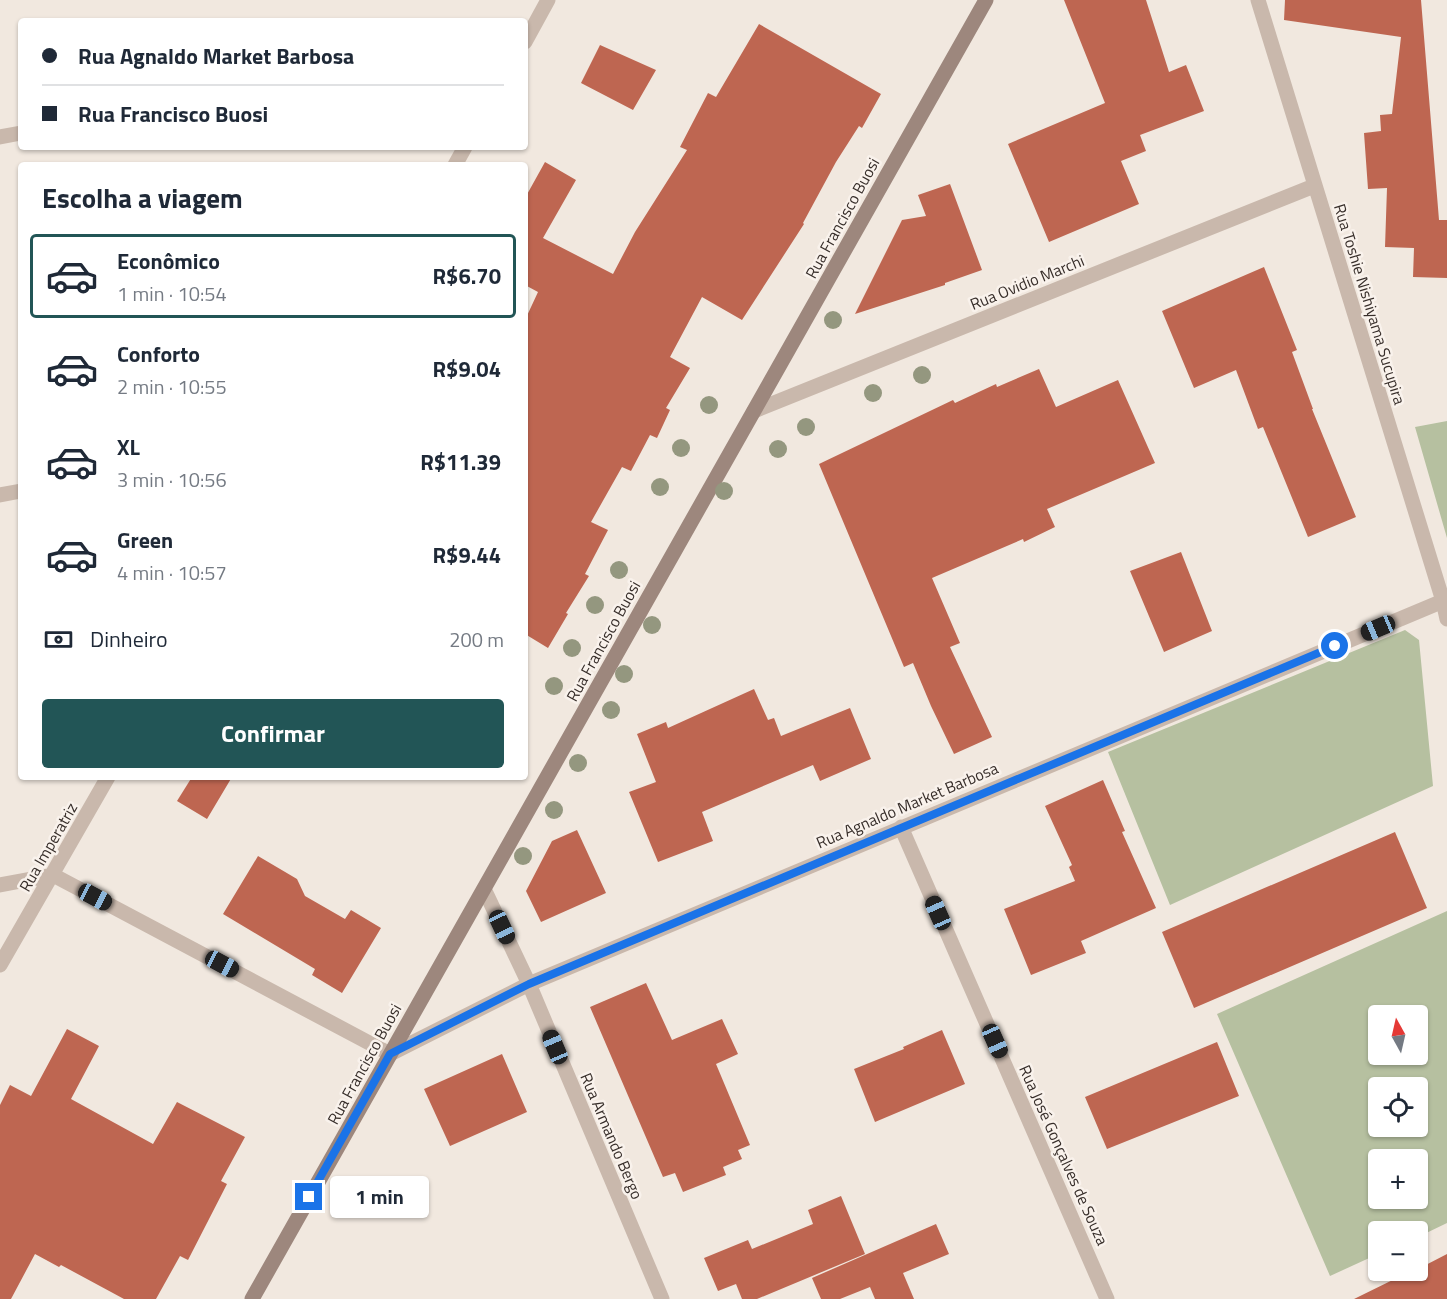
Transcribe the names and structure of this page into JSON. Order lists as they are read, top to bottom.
{
  "streets": {
    "street": [
      "Rua Francisco Buosi",
      "Rua Ovidio Marchi",
      "Rua Toshie Nishiyama Sucupira",
      "Rua Agnaldo Market Barbosa",
      "Rua Imperatriz",
      "Rua Armando Bergo",
      "Rua José Gonçalves de Souza"
    ]
  },
  "crossings": [
    ["Rua Francisco Buosi", "Rua Ovidio Marchi"],
    ["Rua Francisco Buosi", "Rua Agnaldo Market Barbosa"],
    ["Rua Francisco Buosi", "Rua Armando Bergo"],
    ["Rua Ovidio Marchi", "Rua Toshie Nishiyama Sucupira"],
    ["Rua Toshie Nishiyama Sucupira", "Rua Agnaldo Market Barbosa"],
    ["Rua Agnaldo Market Barbosa", "Rua Armando Bergo"],
    ["Rua Agnaldo Market Barbosa", "Rua José Gonçalves de Souza"]
  ],
  "north": "top",
  "page": {
    "banner": ["Rua Agnaldo Market Barbosa", "Rua Francisco Buosi"],
    "heading": "Escolha a viagem",
    "list": [
      {
        "name": "Econômico",
        "note": "1 min · 10:54",
        "value": "R$6.70"
      },
      {
        "name": "Conforto",
        "note": "2 min · 10:55",
        "value": "R$9.04"
      },
      {
        "name": "XL",
        "note": "3 min · 10:56",
        "value": "R$11.39"
      },
      {
        "name": "Green",
        "note": "4 min · 10:57",
        "value": "R$9.44"
      }
    ],
    "pay": ["Dinheiro", "200 m"],
    "buttons": "Confirmar",
    "map_buttons": ["+", "−"],
    "bubble": "1 min"
  }
}
